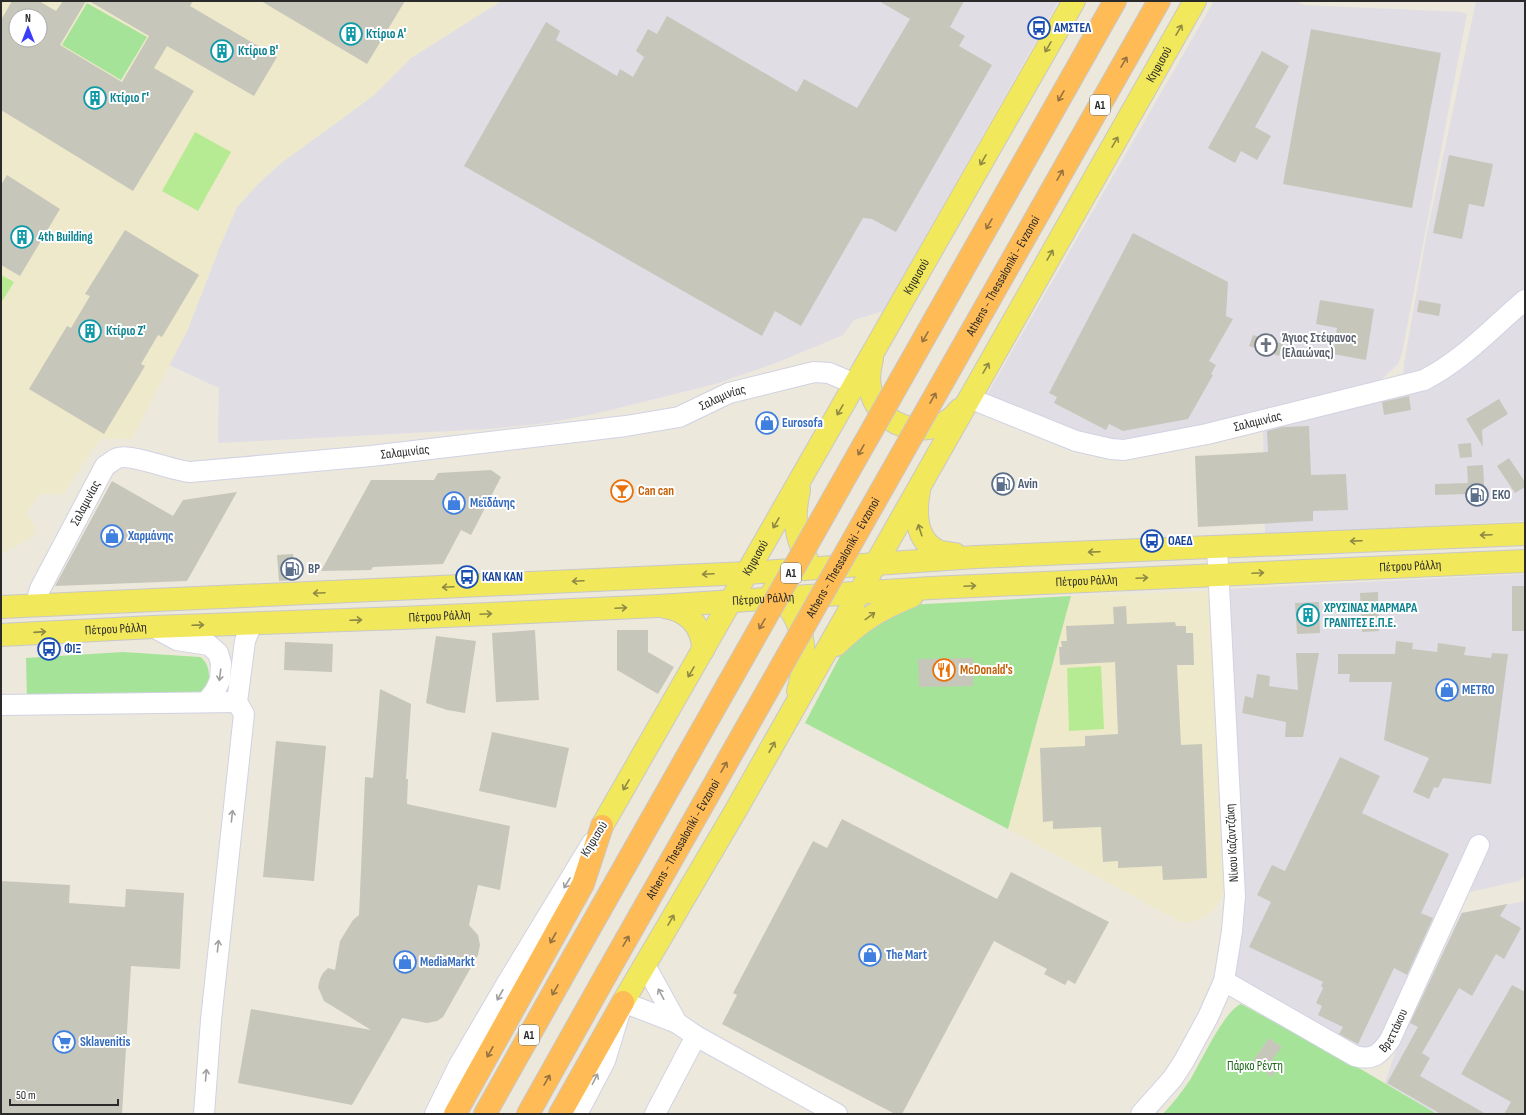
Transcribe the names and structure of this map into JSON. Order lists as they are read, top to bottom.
{
  "streets": {
    "highway": ["Α1", "Athens - Thessaloniki - Evzonoi"],
    "main road": ["Κηφισού", "Πέτρου Ράλλη"],
    "street": ["Σαλαμινίας", "Νίκου Καζαντζάκη", "Βρεττάκου"]
  },
  "crossings": [
    ["Κηφισού", "Σαλαμινίας"],
    ["Κηφισού", "Πέτρου Ράλλη"],
    ["Σαλαμινίας", "Πέτρου Ράλλη"],
    ["Πέτρου Ράλλη", "Νίκου Καζαντζάκη"],
    ["Νίκου Καζαντζάκη", "Βρεττάκου"]
  ],
  "parks": ["Πάρκο Ρέντη"],
  "places": {
    "bus stop": [
      "ΑΜΣΤΕΛ",
      "ΟΑΕΔ",
      "ΚΑΝ ΚΑΝ",
      "ΦΙΞ"
    ],
    "building": [
      "Κτίριο Α'",
      "Κτίριο Β'",
      "Κτίριο Γ'",
      "4th Building",
      "Κτίριο Ζ'",
      "ΧΡΥΣΙΝΑΣ ΜΑΡΜΑΡΑ ΓΡΑΝΙΤΕΣ Ε.Π.Ε."
    ],
    "church": ["Άγιος Στέφανος (Ελαιώνας)"],
    "shop": [
      "Eurosofa",
      "Μεϊδάνης",
      "Χαρμάνης",
      "METRO",
      "The Mart",
      "MediaMarkt"
    ],
    "fuel station": ["Avin", "EKO", "BP"],
    "bar": ["Can can"],
    "restaurant": ["McDonald's"],
    "supermarket": ["Sklavenitis"]
  },
  "scale_bar": "50 m",
  "north": "top"
}
